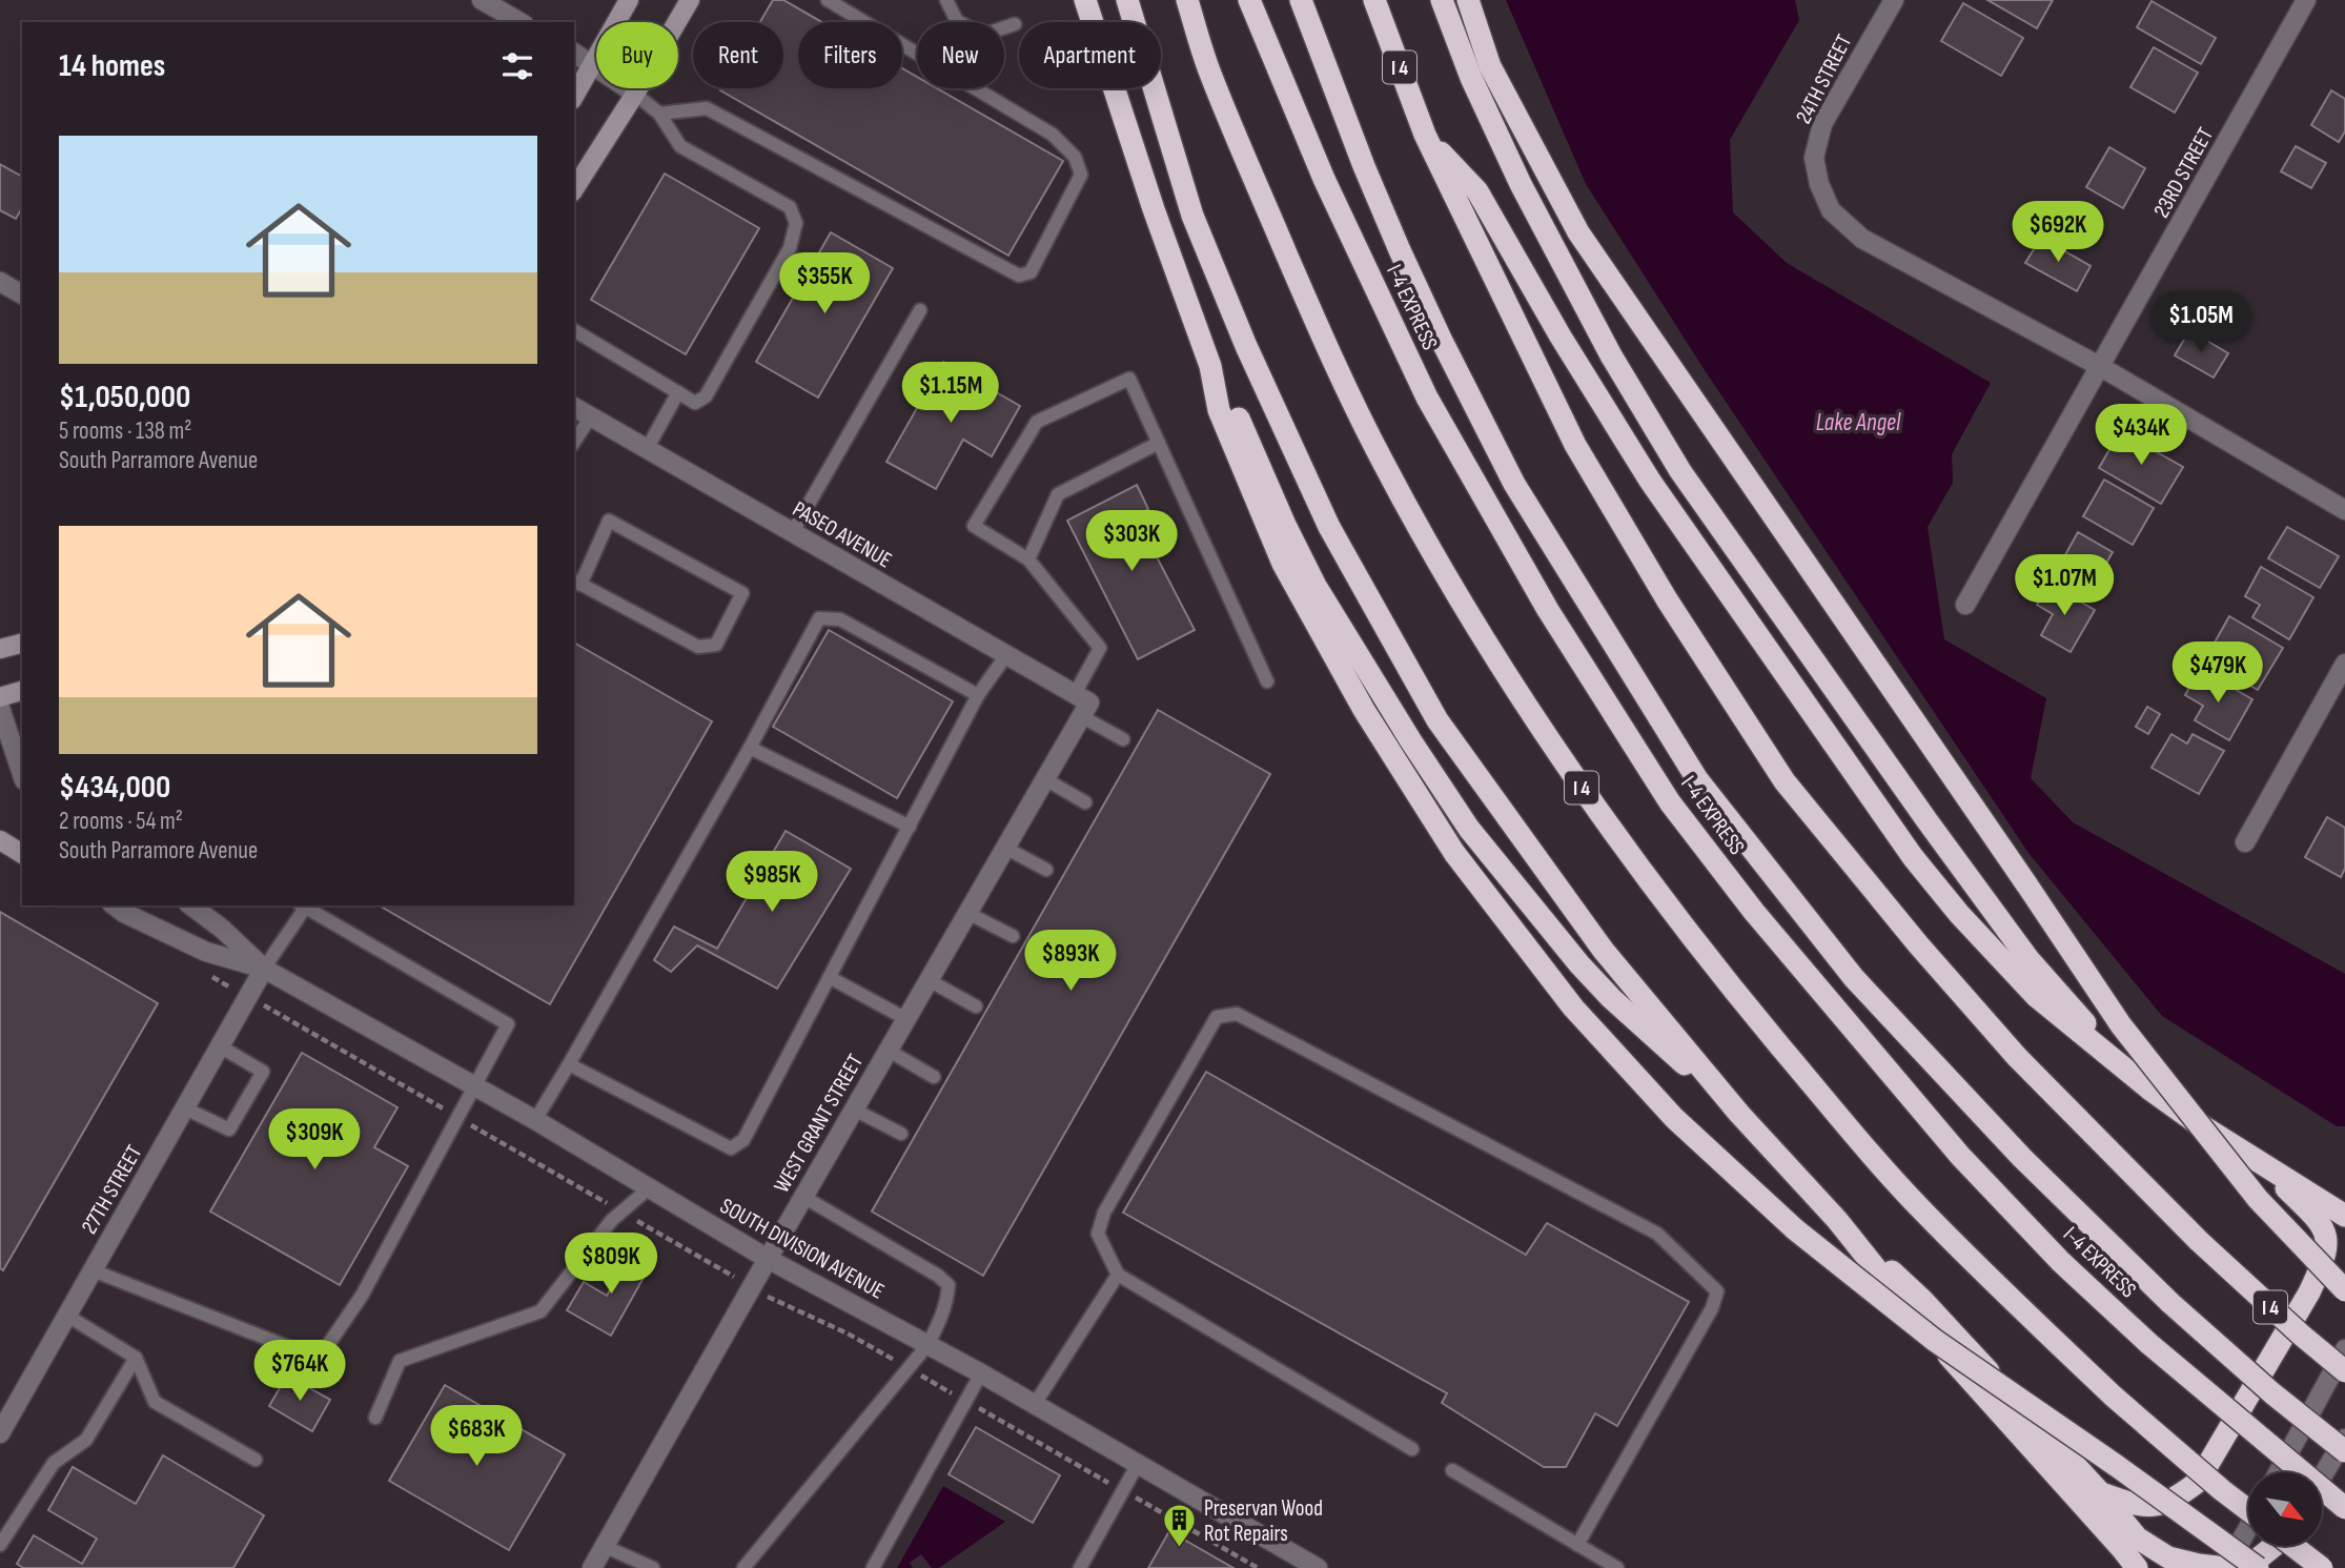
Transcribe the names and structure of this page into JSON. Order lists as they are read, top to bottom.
{
  "streets": {
    "highway": ["I 4", "I-4 EXPRESS"],
    "street": [
      "24TH STREET",
      "23RD STREET",
      "PASEO AVENUE",
      "WEST GRANT STREET",
      "27TH STREET",
      "SOUTH DIVISION AVENUE"
    ]
  },
  "crossings": [
    ["24TH STREET", "23RD STREET"],
    ["PASEO AVENUE", "WEST GRANT STREET"],
    ["WEST GRANT STREET", "SOUTH DIVISION AVENUE"],
    ["27TH STREET", "SOUTH DIVISION AVENUE"]
  ],
  "water": ["Lake Angel"],
  "places": {
    "building": ["Preservan Wood Rot Repairs"]
  },
  "north": "bottom right",
  "page": {
    "chip": [
      "Buy",
      "Rent",
      "Filters",
      "New",
      "Apartment"
    ],
    "heading": "14 homes",
    "list": [
      {
        "name": "$1,050,000",
        "note": "5 rooms · 138 m² · South Parramore Avenue"
      },
      {
        "name": "$434,000",
        "note": "2 rooms · 54 m² · South Parramore Avenue"
      }
    ],
    "price": [
      "$692K",
      "$355K",
      "$1.05M",
      "$1.15M",
      "$434K",
      "$303K",
      "$1.07M",
      "$479K",
      "$985K",
      "$893K",
      "$309K",
      "$809K",
      "$764K",
      "$683K"
    ]
  }
}
